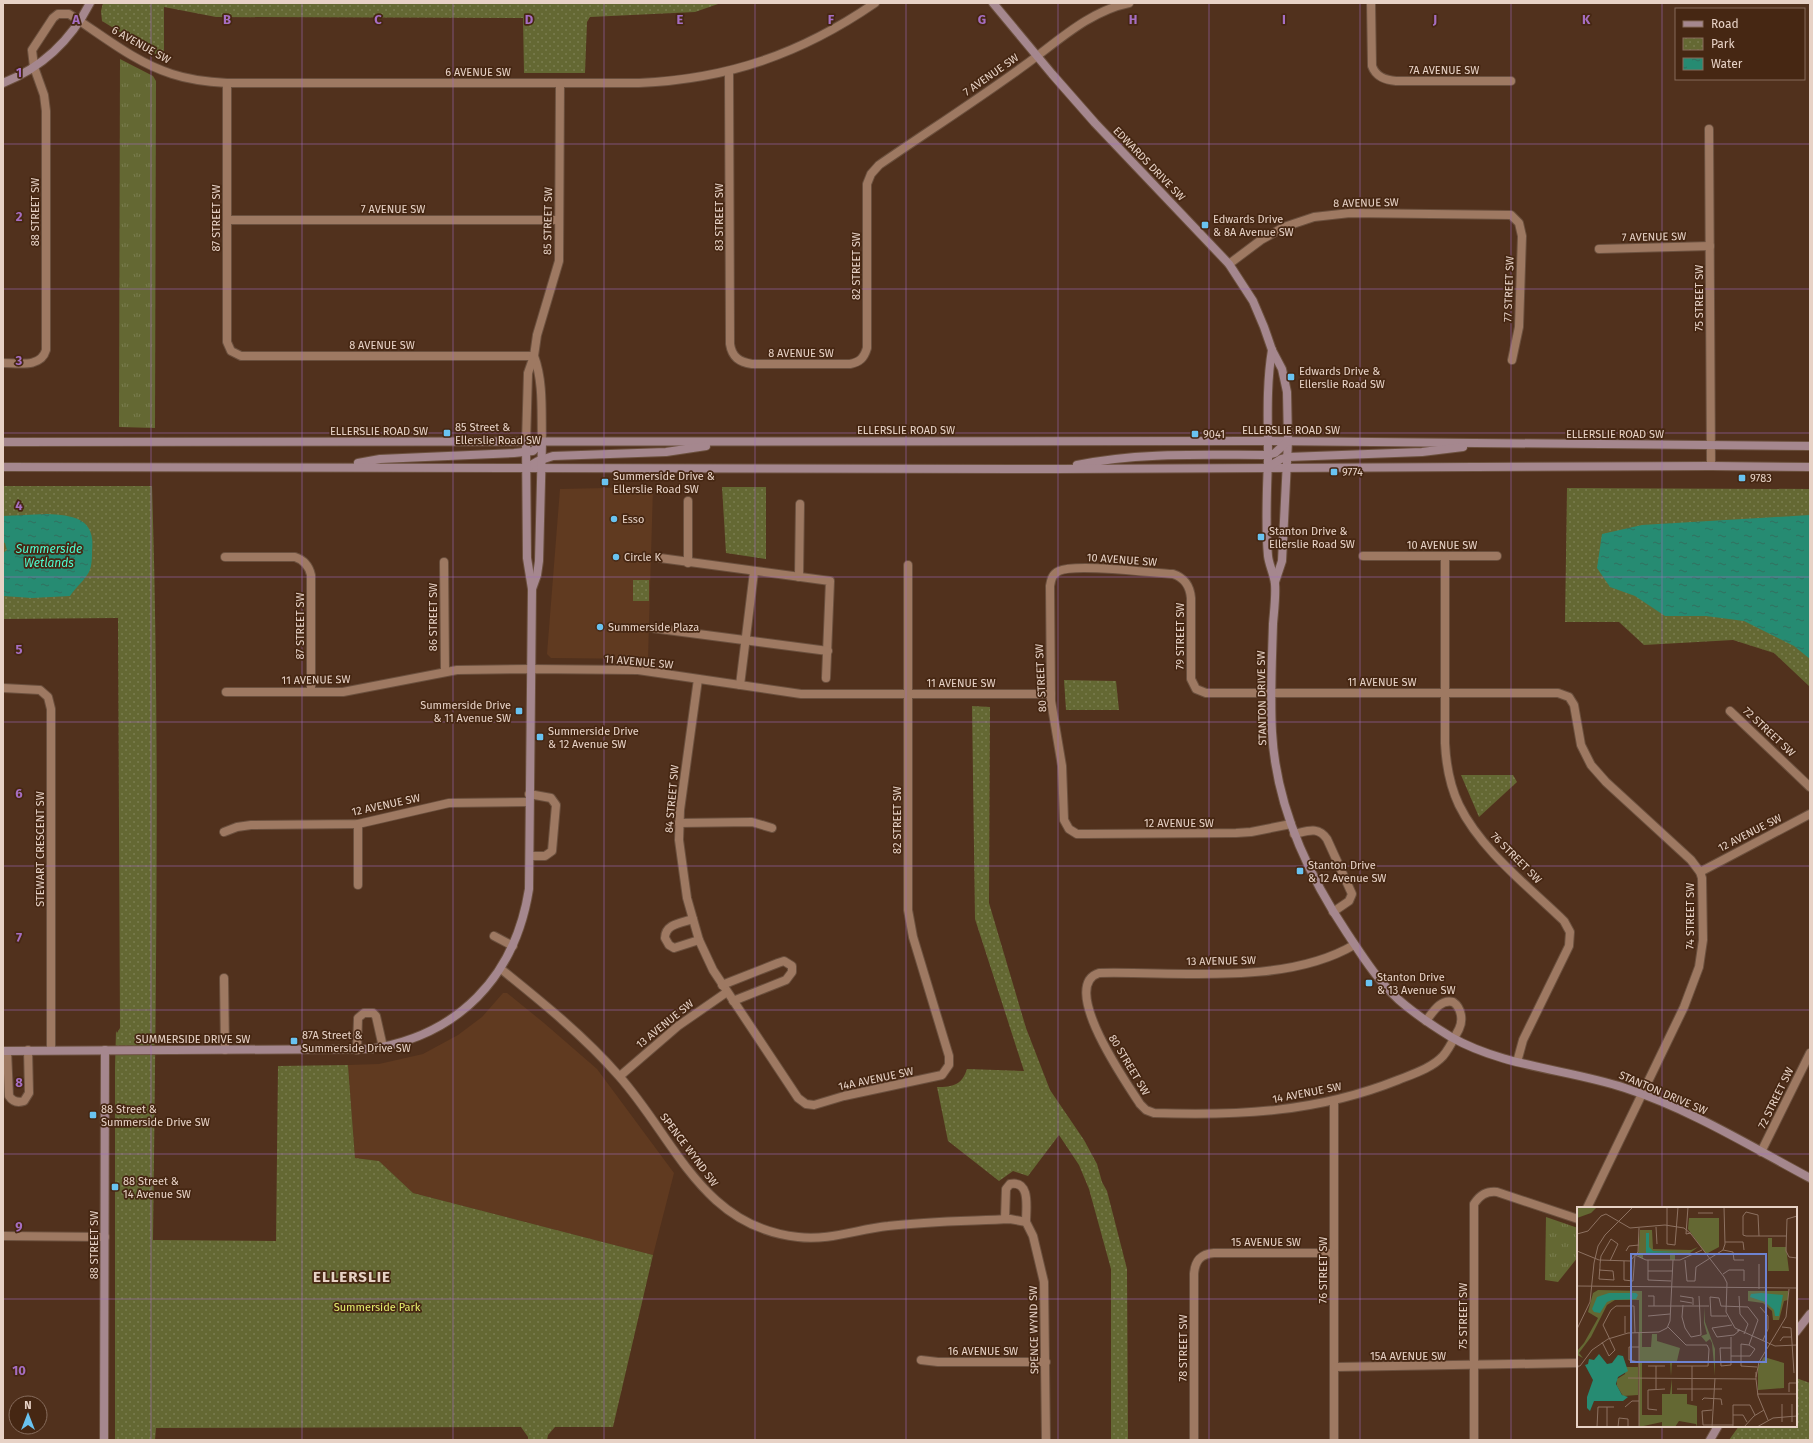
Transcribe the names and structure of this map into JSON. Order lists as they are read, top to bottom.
{
  "streets": {
    "main road": [
      "EDWARDS DRIVE SW",
      "88 STREET SW",
      "85 STREET SW",
      "ELLERSLIE ROAD SW",
      "STANTON DRIVE SW",
      "SUMMERSIDE DRIVE SW"
    ],
    "street": [
      "6 AVENUE SW",
      "7A AVENUE SW",
      "7 AVENUE SW",
      "8 AVENUE SW",
      "83 STREET SW",
      "87 STREET SW",
      "82 STREET SW",
      "77 STREET SW",
      "75 STREET SW",
      "10 AVENUE SW",
      "86 STREET SW",
      "79 STREET SW",
      "11 AVENUE SW",
      "80 STREET SW",
      "72 STREET SW",
      "84 STREET SW",
      "12 AVENUE SW",
      "STEWART CRESCENT SW",
      "76 STREET SW",
      "74 STREET SW",
      "13 AVENUE SW",
      "14A AVENUE SW",
      "14 AVENUE SW",
      "SPENCE WYND SW",
      "15 AVENUE SW",
      "78 STREET SW",
      "16 AVENUE SW",
      "15A AVENUE SW"
    ]
  },
  "crossings": [
    ["6 AVENUE SW", "88 STREET SW"],
    ["6 AVENUE SW", "83 STREET SW"],
    ["6 AVENUE SW", "87 STREET SW"],
    ["6 AVENUE SW", "85 STREET SW"],
    ["7 AVENUE SW", "EDWARDS DRIVE SW"],
    ["7 AVENUE SW", "87 STREET SW"],
    ["7 AVENUE SW", "85 STREET SW"],
    ["7 AVENUE SW", "82 STREET SW"],
    ["7 AVENUE SW", "75 STREET SW"],
    ["EDWARDS DRIVE SW", "8 AVENUE SW"],
    ["EDWARDS DRIVE SW", "ELLERSLIE ROAD SW"],
    ["EDWARDS DRIVE SW", "STANTON DRIVE SW"],
    ["8 AVENUE SW", "83 STREET SW"],
    ["8 AVENUE SW", "87 STREET SW"],
    ["8 AVENUE SW", "85 STREET SW"],
    ["8 AVENUE SW", "82 STREET SW"],
    ["8 AVENUE SW", "77 STREET SW"],
    ["88 STREET SW", "SUMMERSIDE DRIVE SW"],
    ["87 STREET SW", "11 AVENUE SW"],
    ["85 STREET SW", "ELLERSLIE ROAD SW"],
    ["85 STREET SW", "SUMMERSIDE DRIVE SW"],
    ["82 STREET SW", "11 AVENUE SW"],
    ["82 STREET SW", "14A AVENUE SW"],
    ["75 STREET SW", "ELLERSLIE ROAD SW"],
    ["75 STREET SW", "15A AVENUE SW"],
    ["10 AVENUE SW", "79 STREET SW"],
    ["10 AVENUE SW", "80 STREET SW"],
    ["10 AVENUE SW", "76 STREET SW"],
    ["86 STREET SW", "11 AVENUE SW"],
    ["79 STREET SW", "11 AVENUE SW"],
    ["11 AVENUE SW", "80 STREET SW"],
    ["11 AVENUE SW", "STANTON DRIVE SW"],
    ["11 AVENUE SW", "84 STREET SW"],
    ["11 AVENUE SW", "76 STREET SW"],
    ["11 AVENUE SW", "74 STREET SW"],
    ["11 AVENUE SW", "SUMMERSIDE DRIVE SW"],
    ["80 STREET SW", "12 AVENUE SW"],
    ["80 STREET SW", "13 AVENUE SW"],
    ["80 STREET SW", "14 AVENUE SW"],
    ["STANTON DRIVE SW", "72 STREET SW"],
    ["STANTON DRIVE SW", "12 AVENUE SW"],
    ["STANTON DRIVE SW", "76 STREET SW"],
    ["STANTON DRIVE SW", "74 STREET SW"],
    ["STANTON DRIVE SW", "13 AVENUE SW"],
    ["STANTON DRIVE SW", "14 AVENUE SW"],
    ["84 STREET SW", "13 AVENUE SW"],
    ["84 STREET SW", "14A AVENUE SW"],
    ["12 AVENUE SW", "74 STREET SW"],
    ["12 AVENUE SW", "SUMMERSIDE DRIVE SW"],
    ["STEWART CRESCENT SW", "SUMMERSIDE DRIVE SW"],
    ["76 STREET SW", "14 AVENUE SW"],
    ["76 STREET SW", "15 AVENUE SW"],
    ["76 STREET SW", "15A AVENUE SW"],
    ["13 AVENUE SW", "SPENCE WYND SW"],
    ["SUMMERSIDE DRIVE SW", "SPENCE WYND SW"],
    ["SPENCE WYND SW", "16 AVENUE SW"],
    ["15 AVENUE SW", "78 STREET SW"]
  ],
  "districts": ["ELLERSLIE"],
  "water": ["Summerside Wetlands"],
  "parks": ["Summerside Park"],
  "places": {
    "transit": [
      "Edwards Drive & 8A Avenue SW",
      "Edwards Drive & Ellerslie Road SW",
      "85 Street & Ellerslie Road SW",
      "9041",
      "9774",
      "9783",
      "Summerside Drive & Ellerslie Road SW",
      "Stanton Drive & Ellerslie Road SW",
      "Summerside Drive & 11 Avenue SW",
      "Summerside Drive & 12 Avenue SW",
      "Stanton Drive & 12 Avenue SW",
      "Stanton Drive & 13 Avenue SW",
      "87A Street & Summerside Drive SW",
      "88 Street & Summerside Drive SW",
      "88 Street & 14 Avenue SW"
    ],
    "other": ["Esso", "Circle K", "Summerside Plaza"]
  },
  "legend": ["Road", "Park", "Water"],
  "north": "top",
  "grid": {
    "columns": [
      "A",
      "B",
      "C",
      "D",
      "E",
      "F",
      "G",
      "H",
      "I",
      "J",
      "K"
    ],
    "rows": [
      "1",
      "2",
      "3",
      "4",
      "5",
      "6",
      "7",
      "8",
      "9",
      "10"
    ]
  }
}
